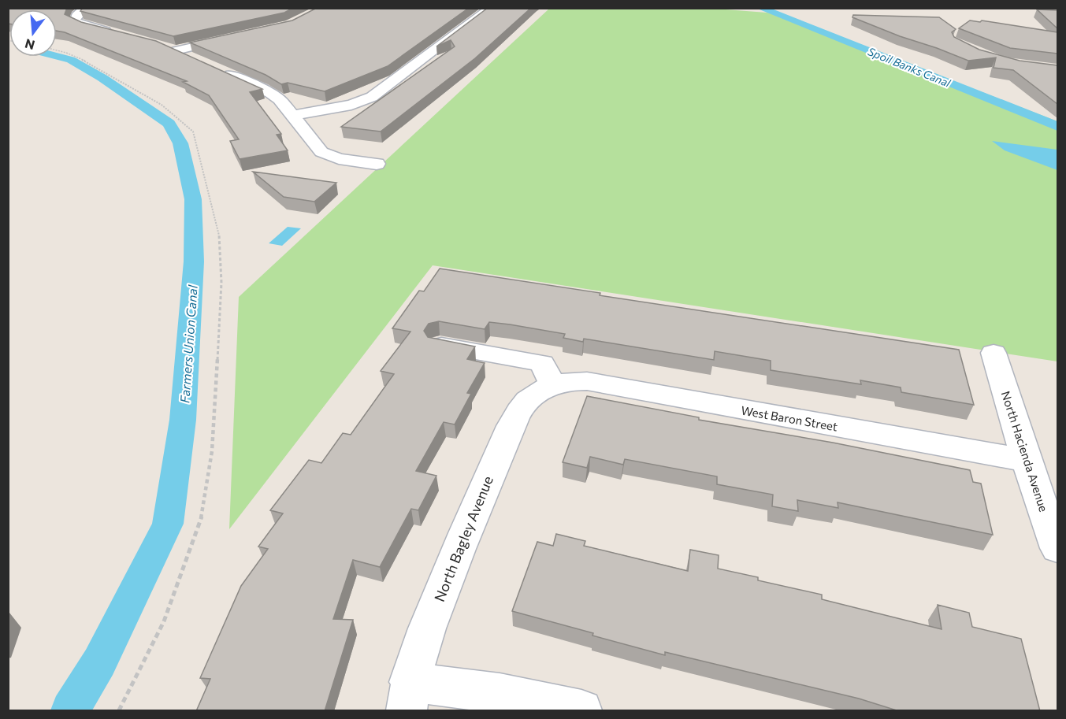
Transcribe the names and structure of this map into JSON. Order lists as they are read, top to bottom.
{
  "streets": {
    "street": ["West Baron Street", "North Hacienda Avenue", "North Bagley Avenue"]
  },
  "crossings": [
    ["West Baron Street", "North Hacienda Avenue"],
    ["West Baron Street", "North Bagley Avenue"]
  ],
  "water": ["Spoil Banks Canal", "Farmers Union Canal"],
  "north": "bottom"
}
